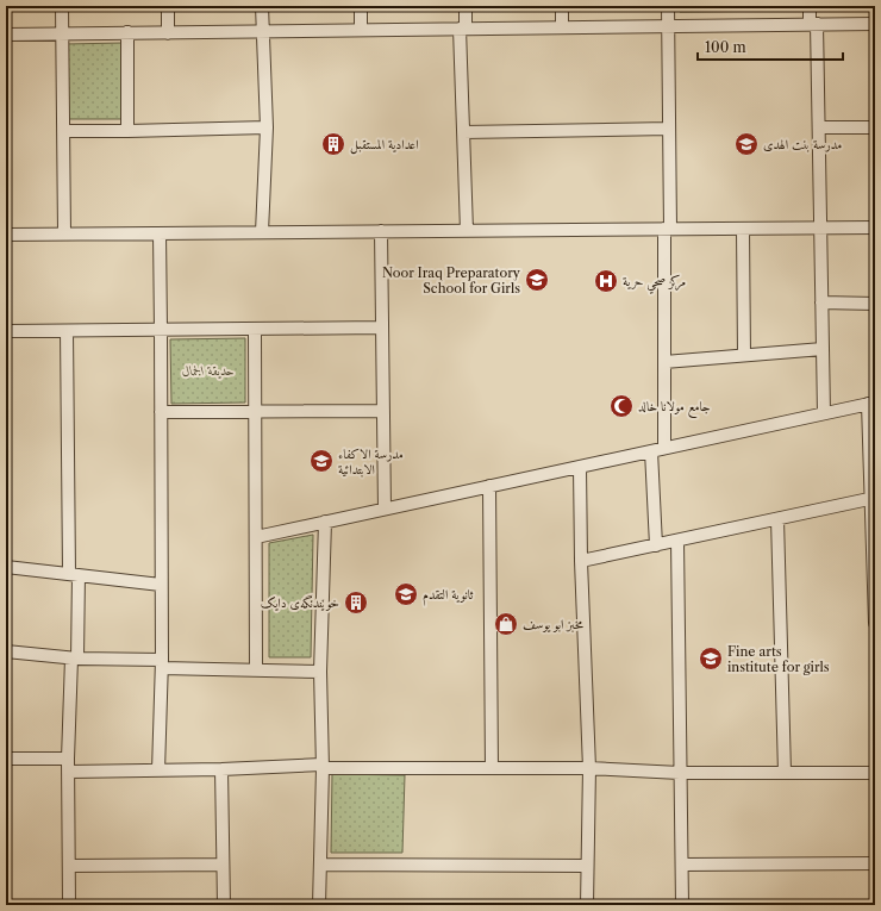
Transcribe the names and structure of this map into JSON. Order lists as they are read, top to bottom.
{
  "parks": ["حديقة الجمال"],
  "places": {
    "building": ["اعدادية المستقبل", "خوێندنگەی دایک"],
    "school or university": [
      "مدرسة بنت الهدی",
      "Noor Iraq Preparatory School for Girls",
      "مدرسة الاكفاء الابتدائية",
      "ثانوية التقدم",
      "Fine arts institute for girls"
    ],
    "hospital": ["مركز صحي حرية"],
    "mosque": ["جامع مولانا خالد"],
    "shop": ["مخبز ابو يوسف"]
  },
  "scale_bar": "100 m"
}
